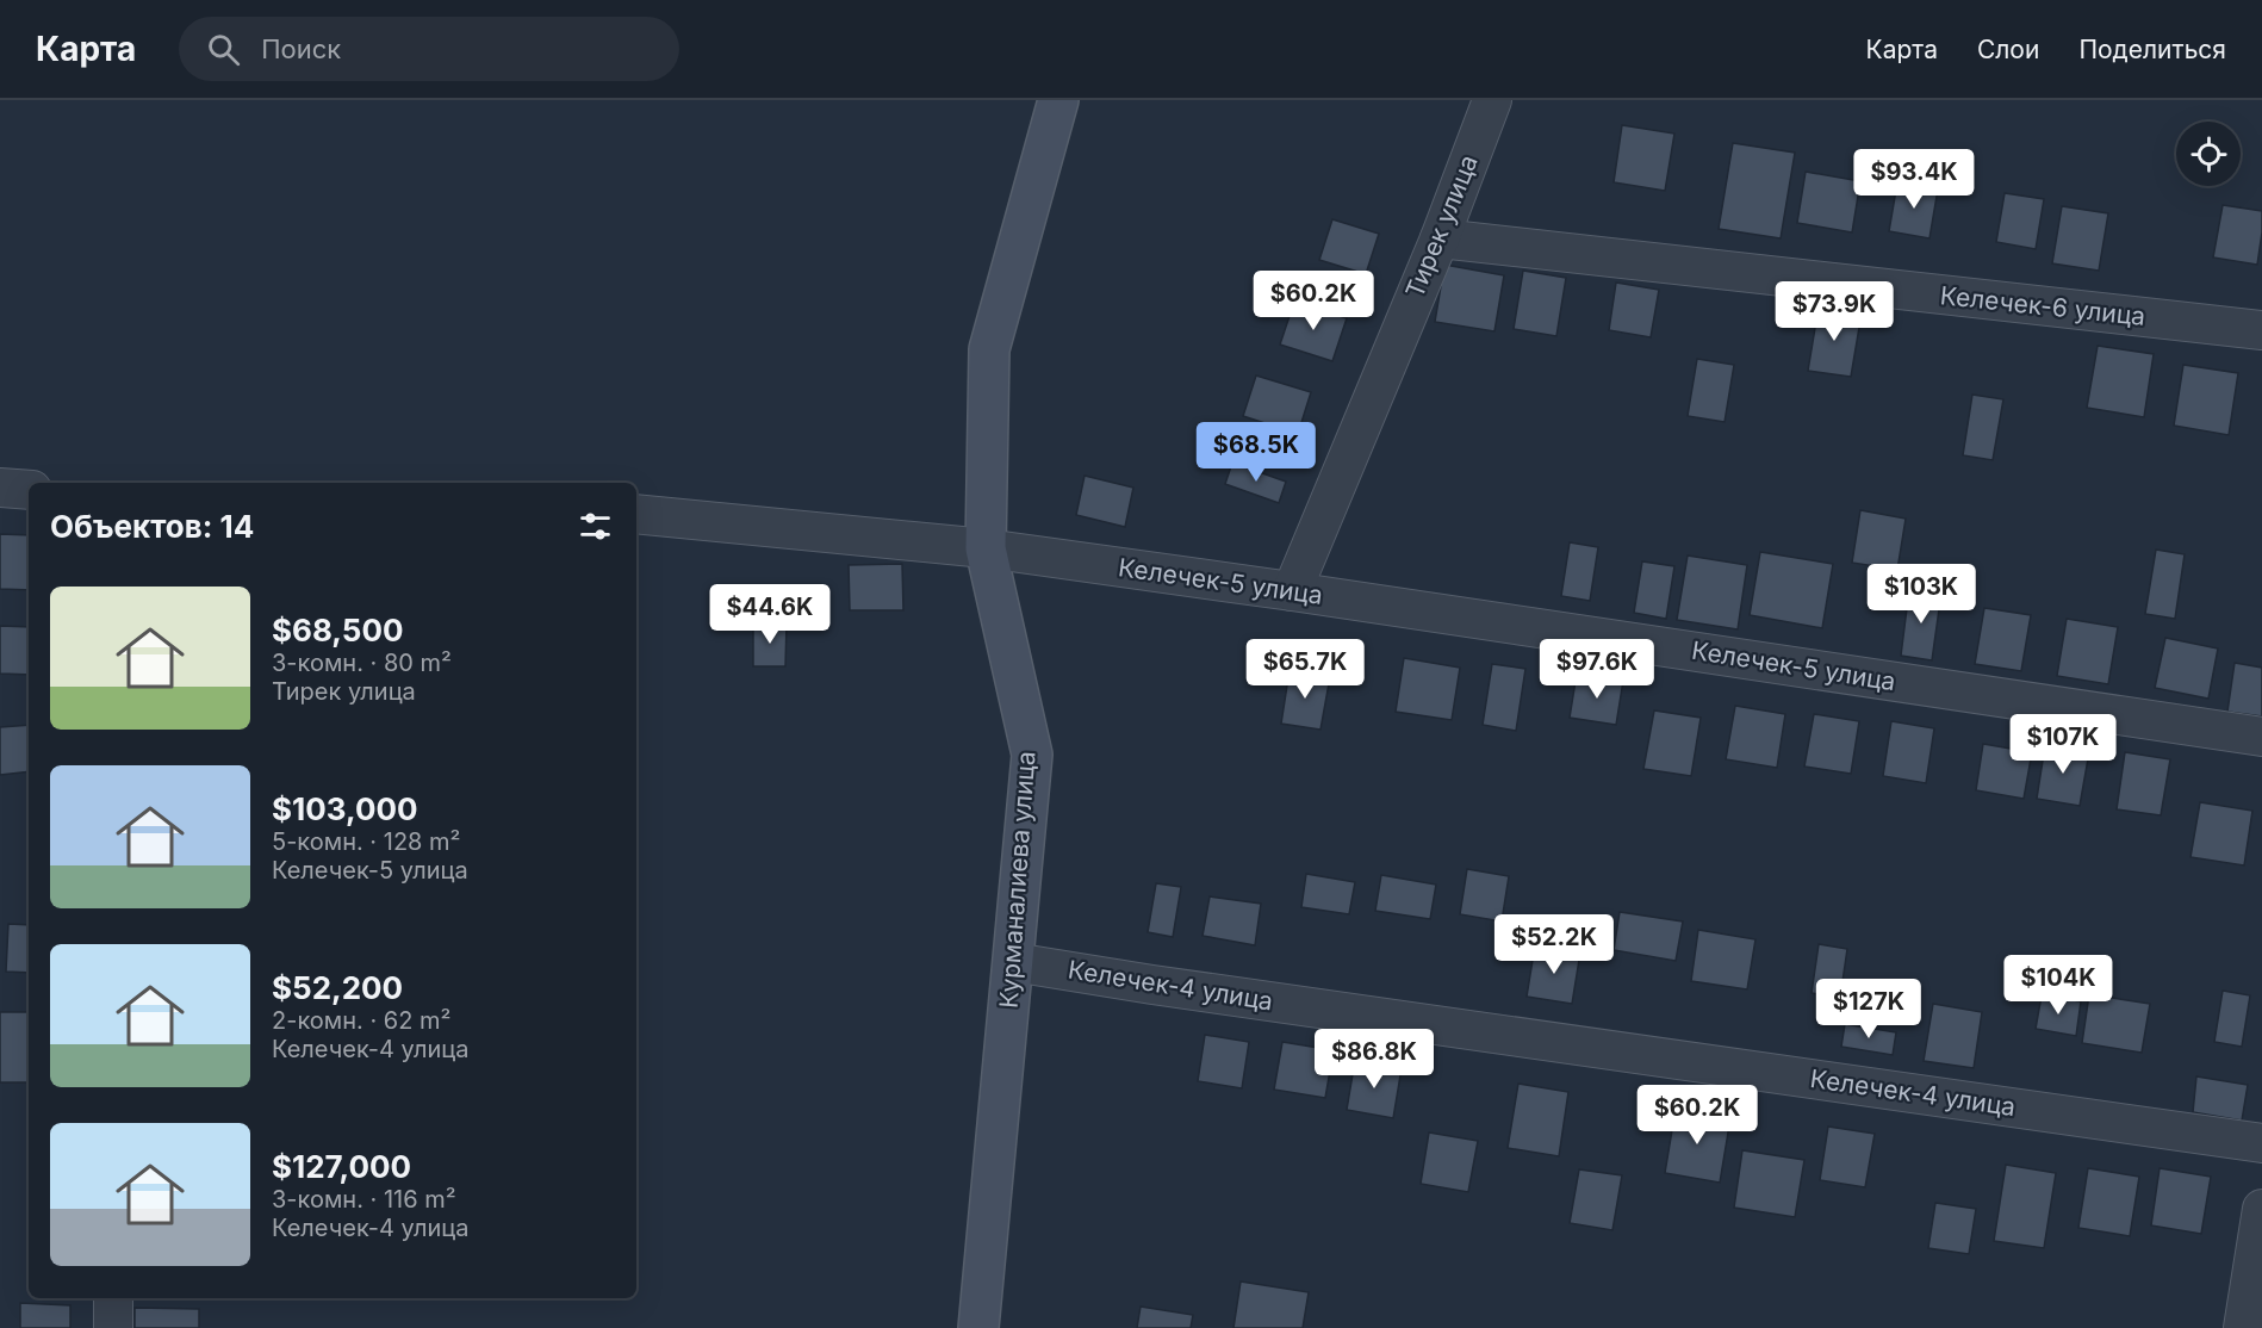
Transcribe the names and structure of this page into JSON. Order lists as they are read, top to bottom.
{
  "streets": {
    "street": [
      "Тирек улица",
      "Келечек-6 улица",
      "Келечек-5 улица",
      "Курманалиева улица",
      "Келечек-4 улица"
    ]
  },
  "crossings": [
    ["Тирек улица", "Келечек-6 улица"],
    ["Тирек улица", "Келечек-5 улица"],
    ["Келечек-5 улица", "Курманалиева улица"],
    ["Курманалиева улица", "Келечек-4 улица"]
  ],
  "page": {
    "header": "Карта",
    "search": "Поиск",
    "nav": ["Карта", "Слои", "Поделиться"],
    "price": [
      "$93.4K",
      "$60.2K",
      "$73.9K",
      "$68.5K",
      "$103K",
      "$44.6K",
      "$65.7K",
      "$97.6K",
      "$107K",
      "$52.2K",
      "$104K",
      "$127K",
      "$86.8K",
      "$60.2K"
    ],
    "heading": "Объектов: 14",
    "list": [
      {
        "name": "$68,500",
        "note": "3-комн. · 80 m² · Тирек улица"
      },
      {
        "name": "$103,000",
        "note": "5-комн. · 128 m² · Келечек-5 улица"
      },
      {
        "name": "$52,200",
        "note": "2-комн. · 62 m² · Келечек-4 улица"
      },
      {
        "name": "$127,000",
        "note": "3-комн. · 116 m² · Келечек-4 улица"
      }
    ]
  }
}
